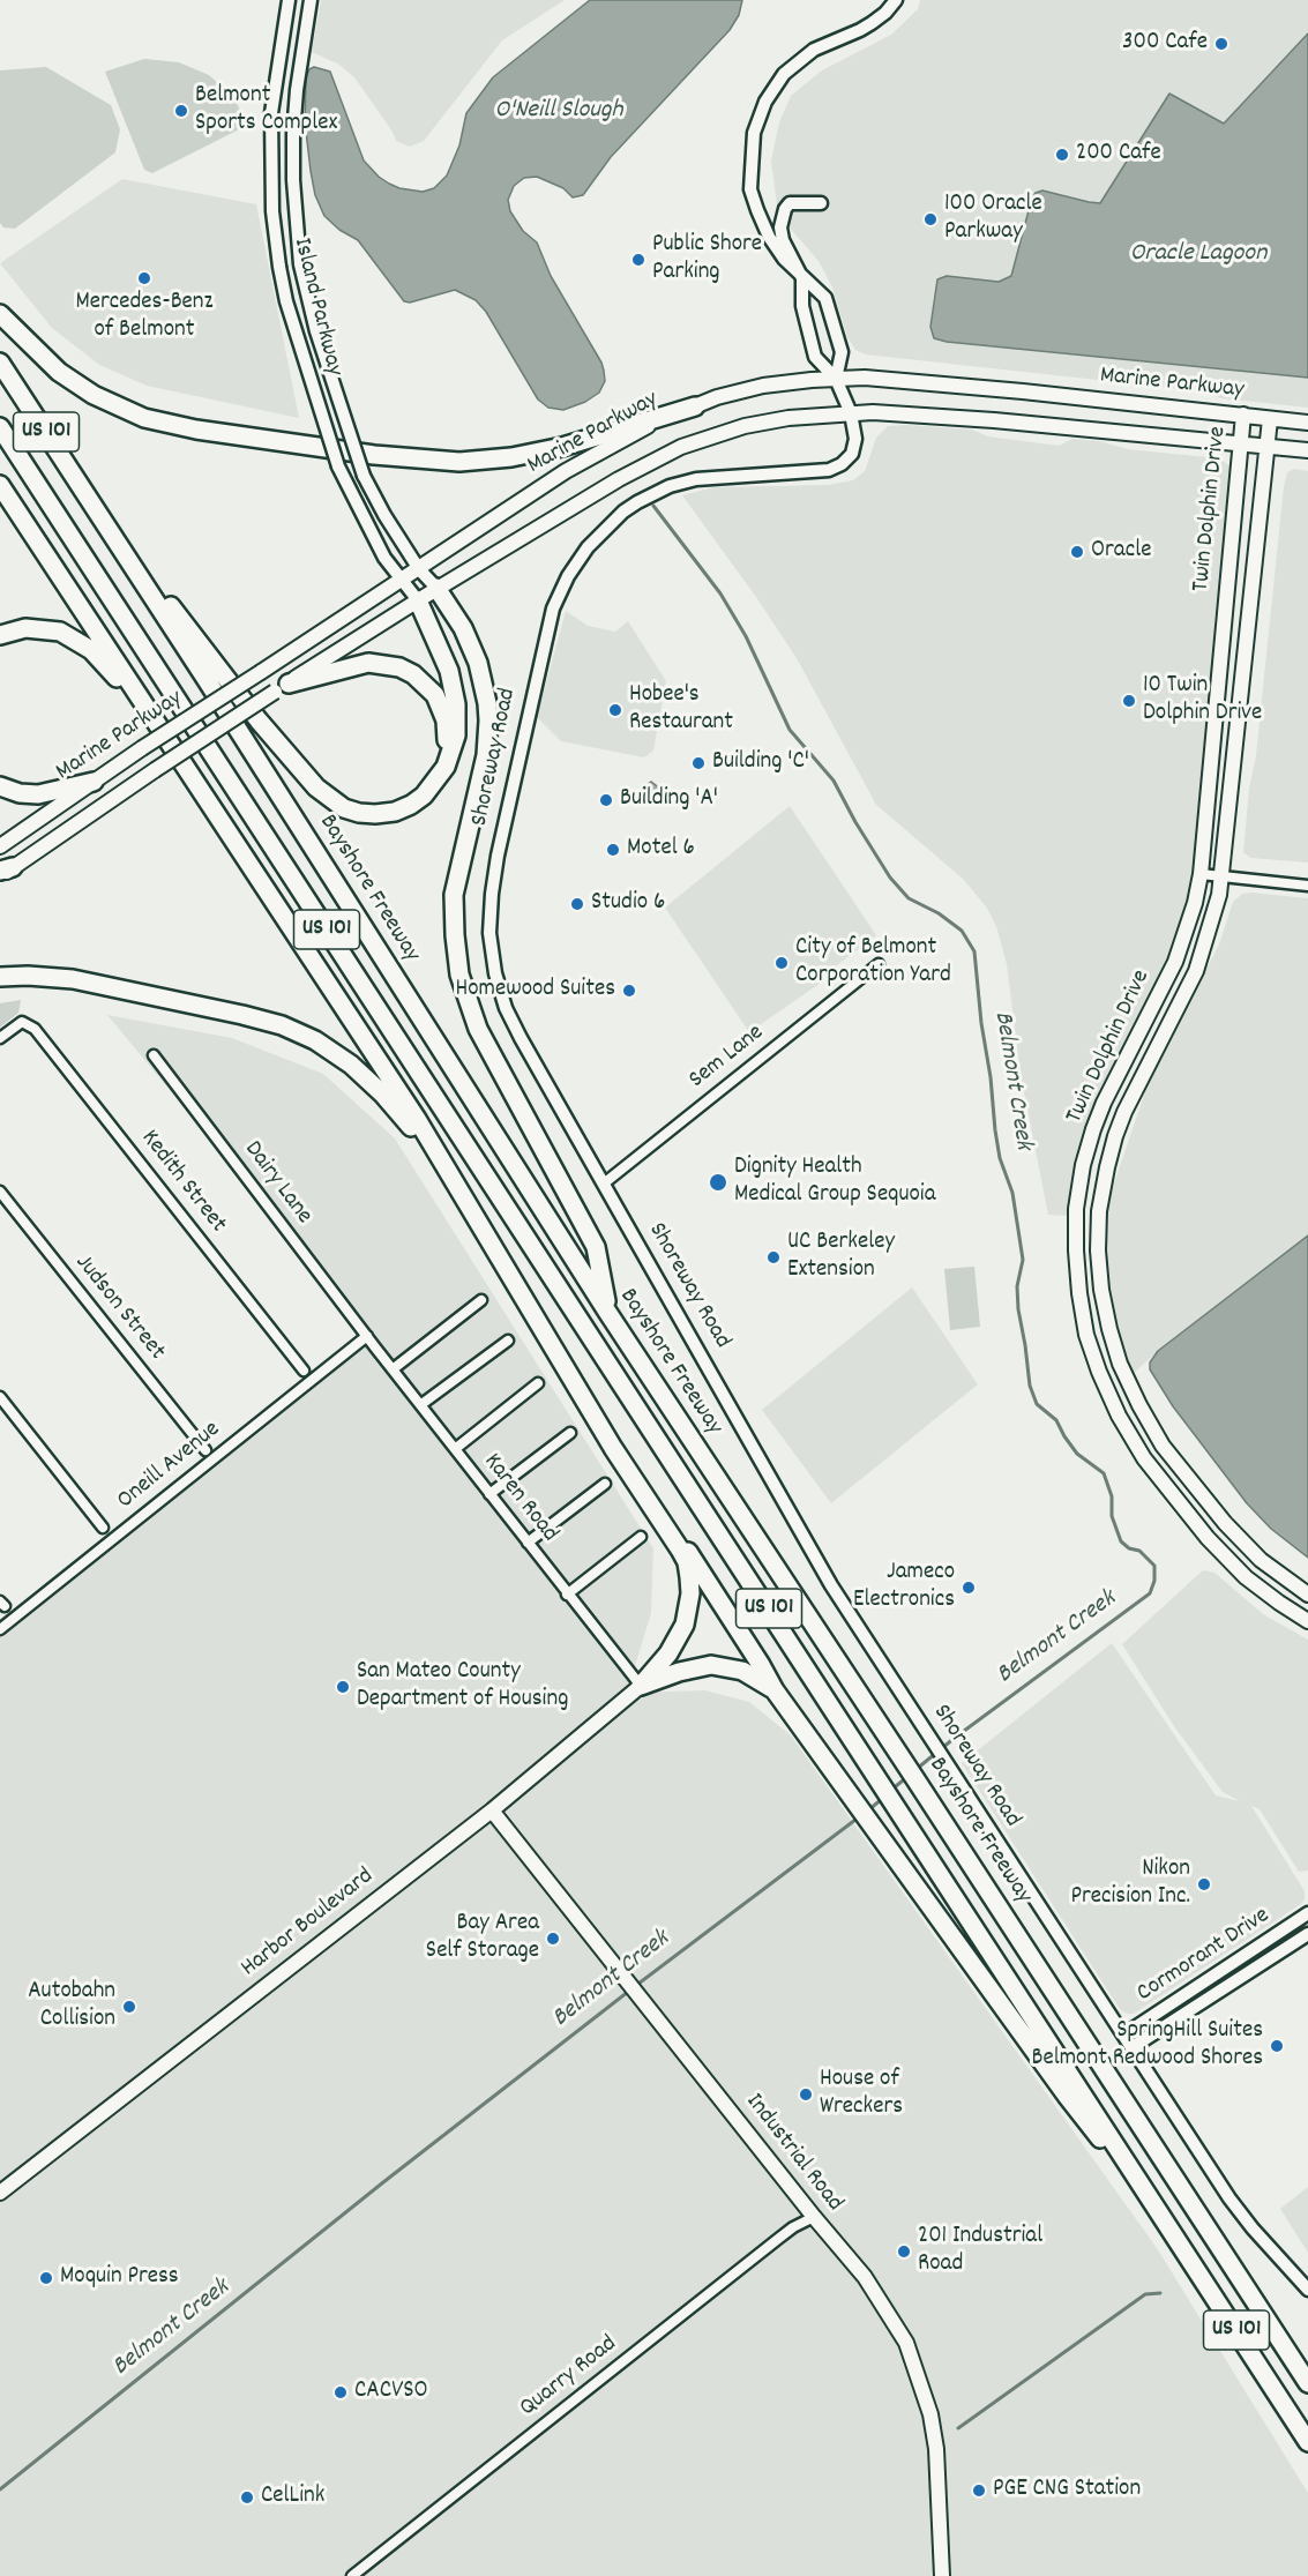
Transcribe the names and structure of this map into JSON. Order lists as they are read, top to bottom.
{
  "streets": {
    "highway": ["US 101", "Bayshore Freeway"],
    "main road": [
      "Marine Parkway",
      "Twin Dolphin Drive",
      "Harbor Boulevard",
      "Industrial Road"
    ],
    "street": [
      "Island Parkway",
      "Shoreway Road",
      "Sem Lane",
      "Kedith Street",
      "Dairy Lane",
      "Judson Street",
      "Oneill Avenue",
      "Karen Road",
      "Cormorant Drive",
      "Quarry Road"
    ]
  },
  "crossings": [
    ["Island Parkway", "Marine Parkway"],
    ["Marine Parkway", "Twin Dolphin Drive"],
    ["Marine Parkway", "Shoreway Road"],
    ["Shoreway Road", "Sem Lane"],
    ["Shoreway Road", "Cormorant Drive"],
    ["Dairy Lane", "Oneill Avenue"],
    ["Dairy Lane", "Karen Road"],
    ["Oneill Avenue", "Karen Road"],
    ["Karen Road", "Harbor Boulevard"],
    ["Harbor Boulevard", "Industrial Road"],
    ["Industrial Road", "Quarry Road"]
  ],
  "water": ["O'Neill Slough", "Oracle Lagoon", "Belmont Creek"],
  "places": [
    "300 Cafe",
    "Belmont Sports Complex",
    "200 Cafe",
    "100 Oracle Parkway",
    "Public Shore Parking",
    "Mercedes-Benz of Belmont",
    "Oracle",
    "10 Twin Dolphin Drive",
    "Hobee's Restaurant",
    "Building 'C'",
    "Building 'A'",
    "Motel 6",
    "Studio 6",
    "City of Belmont Corporation Yard",
    "Homewood Suites",
    "Dignity Health Medical Group Sequoia",
    "UC Berkeley Extension",
    "Jameco Electronics",
    "San Mateo County Department of Housing",
    "Nikon Precision Inc.",
    "Bay Area Self Storage",
    "Autobahn Collision",
    "SpringHill Suites Belmont Redwood Shores",
    "House of Wreckers",
    "201 Industrial Road",
    "Moquin Press",
    "CACVSO",
    "PGE CNG Station",
    "CelLink"
  ]
}
